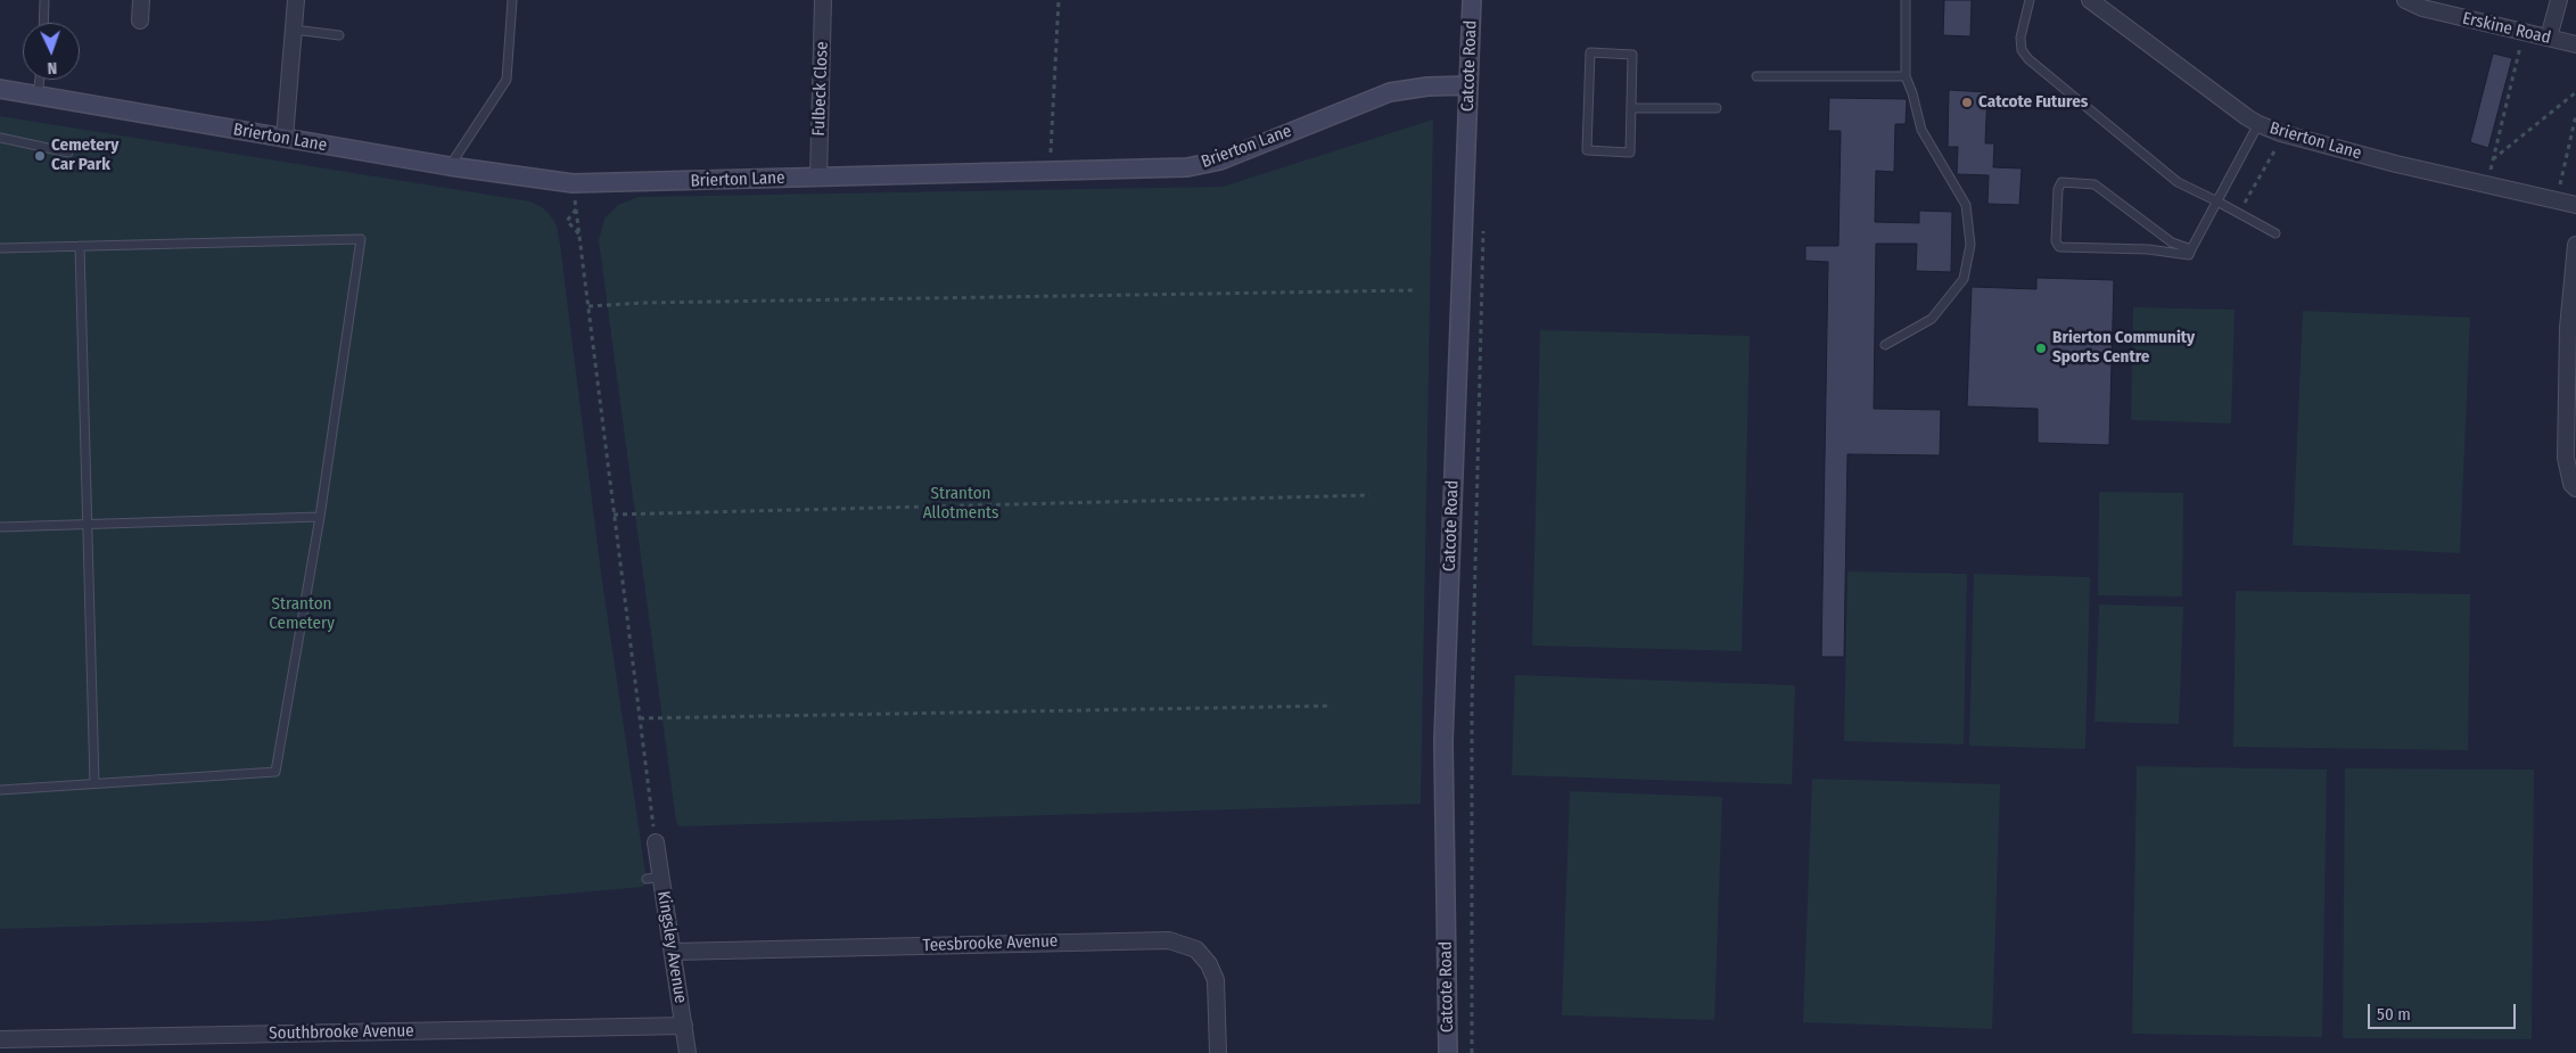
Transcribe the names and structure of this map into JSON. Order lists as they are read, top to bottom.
{
  "streets": {
    "street": [
      "Erskine Road",
      "Catcote Road",
      "Fulbeck Close",
      "Brierton Lane",
      "Teesbrooke Avenue",
      "Kingsley Avenue",
      "Southbrooke Avenue"
    ]
  },
  "crossings": [
    ["Catcote Road", "Brierton Lane"],
    ["Fulbeck Close", "Brierton Lane"],
    ["Teesbrooke Avenue", "Kingsley Avenue"],
    ["Kingsley Avenue", "Southbrooke Avenue"]
  ],
  "parks": ["Stranton Allotments", "Stranton Cemetery"],
  "places": ["Catcote Futures", "Cemetery Car Park", "Brierton Community Sports Centre"],
  "scale_bar": "50 m",
  "north": "bottom"
}
